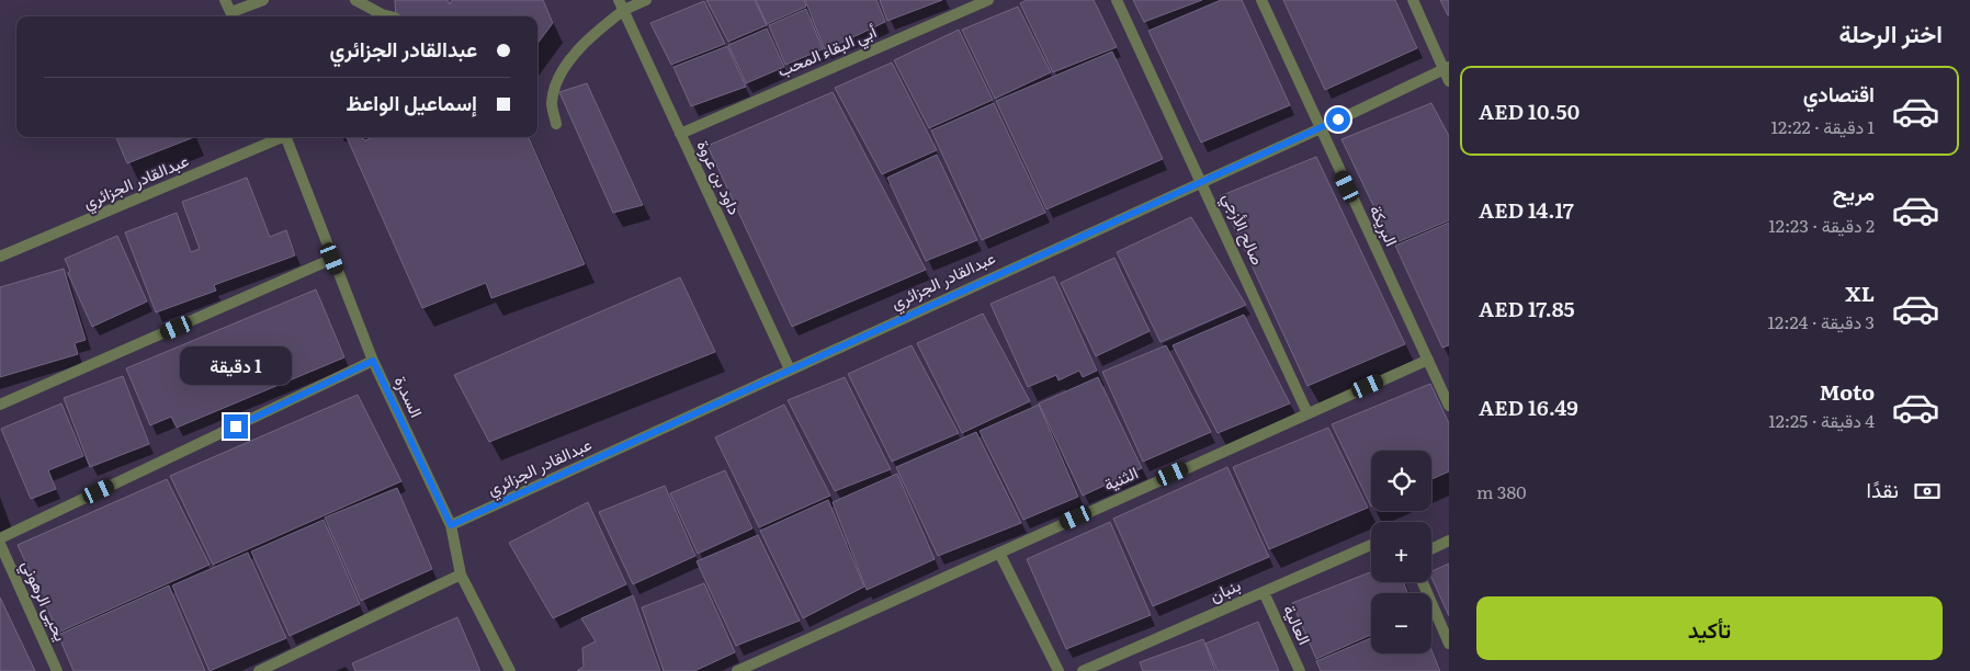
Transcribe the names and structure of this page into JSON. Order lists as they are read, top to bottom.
{
  "streets": {
    "street": [
      "أبي البقاء المحب",
      "داود بن عروة",
      "عبدالقادر الجزائري",
      "البريكة",
      "صالح الأزجي",
      "السدرة",
      "الثنية",
      "بنبان",
      "يحيى الرهوني",
      "العالية"
    ]
  },
  "crossings": [
    ["أبي البقاء المحب", "داود بن عروة"],
    ["داود بن عروة", "عبدالقادر الجزائري"],
    ["عبدالقادر الجزائري", "البريكة"],
    ["عبدالقادر الجزائري", "صالح الأزجي"],
    ["عبدالقادر الجزائري", "السدرة"],
    ["البريكة", "الثنية"],
    ["صالح الأزجي", "الثنية"],
    ["بنبان", "العالية"]
  ],
  "page": {
    "heading": "اختر الرحلة",
    "banner": ["عبدالقادر الجزائري", "إسماعيل الواعظ"],
    "list": [
      {
        "name": "اقتصادي",
        "note": "1 دقيقة · 12:22",
        "value": "AED 10.50"
      },
      {
        "name": "مريح",
        "note": "2 دقيقة · 12:23",
        "value": "AED 14.17"
      },
      {
        "name": "XL",
        "note": "3 دقيقة · 12:24",
        "value": "AED 17.85"
      },
      {
        "name": "Moto",
        "note": "4 دقيقة · 12:25",
        "value": "AED 16.49"
      }
    ],
    "bubble": "1 دقيقة",
    "map_buttons": ["+", "−"],
    "pay": ["نقدًا", "380 m"],
    "buttons": "تأكيد"
  }
}
